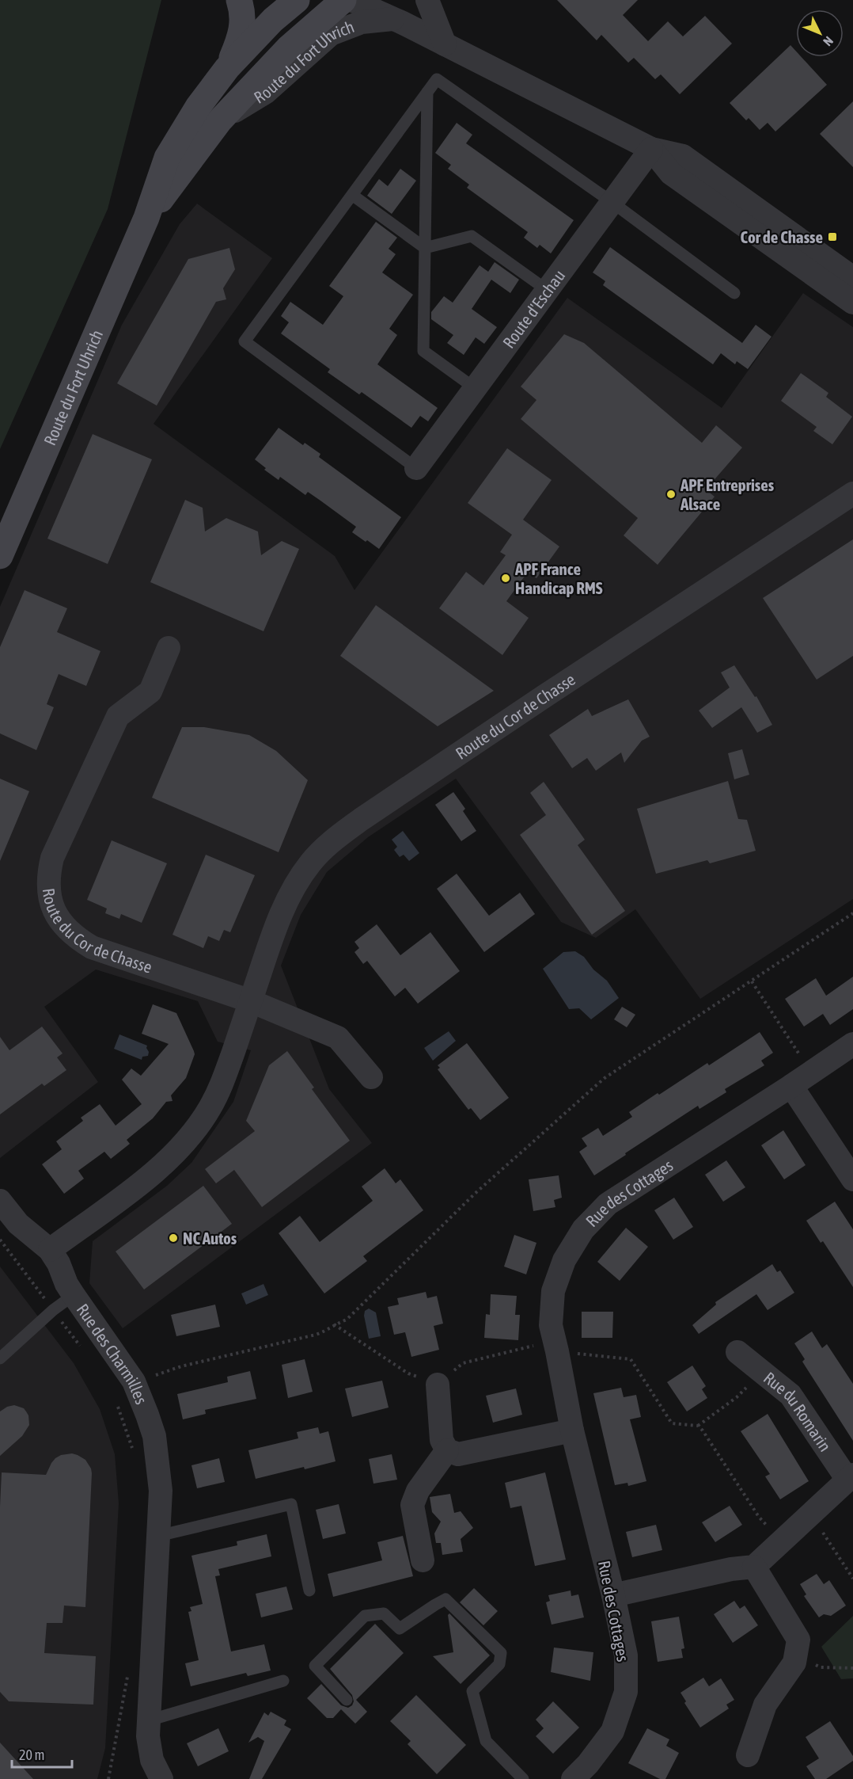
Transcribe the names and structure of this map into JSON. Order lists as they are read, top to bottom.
{
  "streets": {
    "street": [
      "Route du Fort Uhrich",
      "Route d'Eschau",
      "Route du Cor de Chasse",
      "Rue des Cottages",
      "Rue des Charmilles",
      "Rue du Romarin"
    ]
  },
  "crossings": [
    ["Route du Cor de Chasse", "Rue des Charmilles"]
  ],
  "places": {
    "transit": ["Cor de Chasse"],
    "other": ["APF Entreprises Alsace", "APF France Handicap RMS", "NC Autos"]
  },
  "scale_bar": "20 m",
  "north": "bottom right"
}
